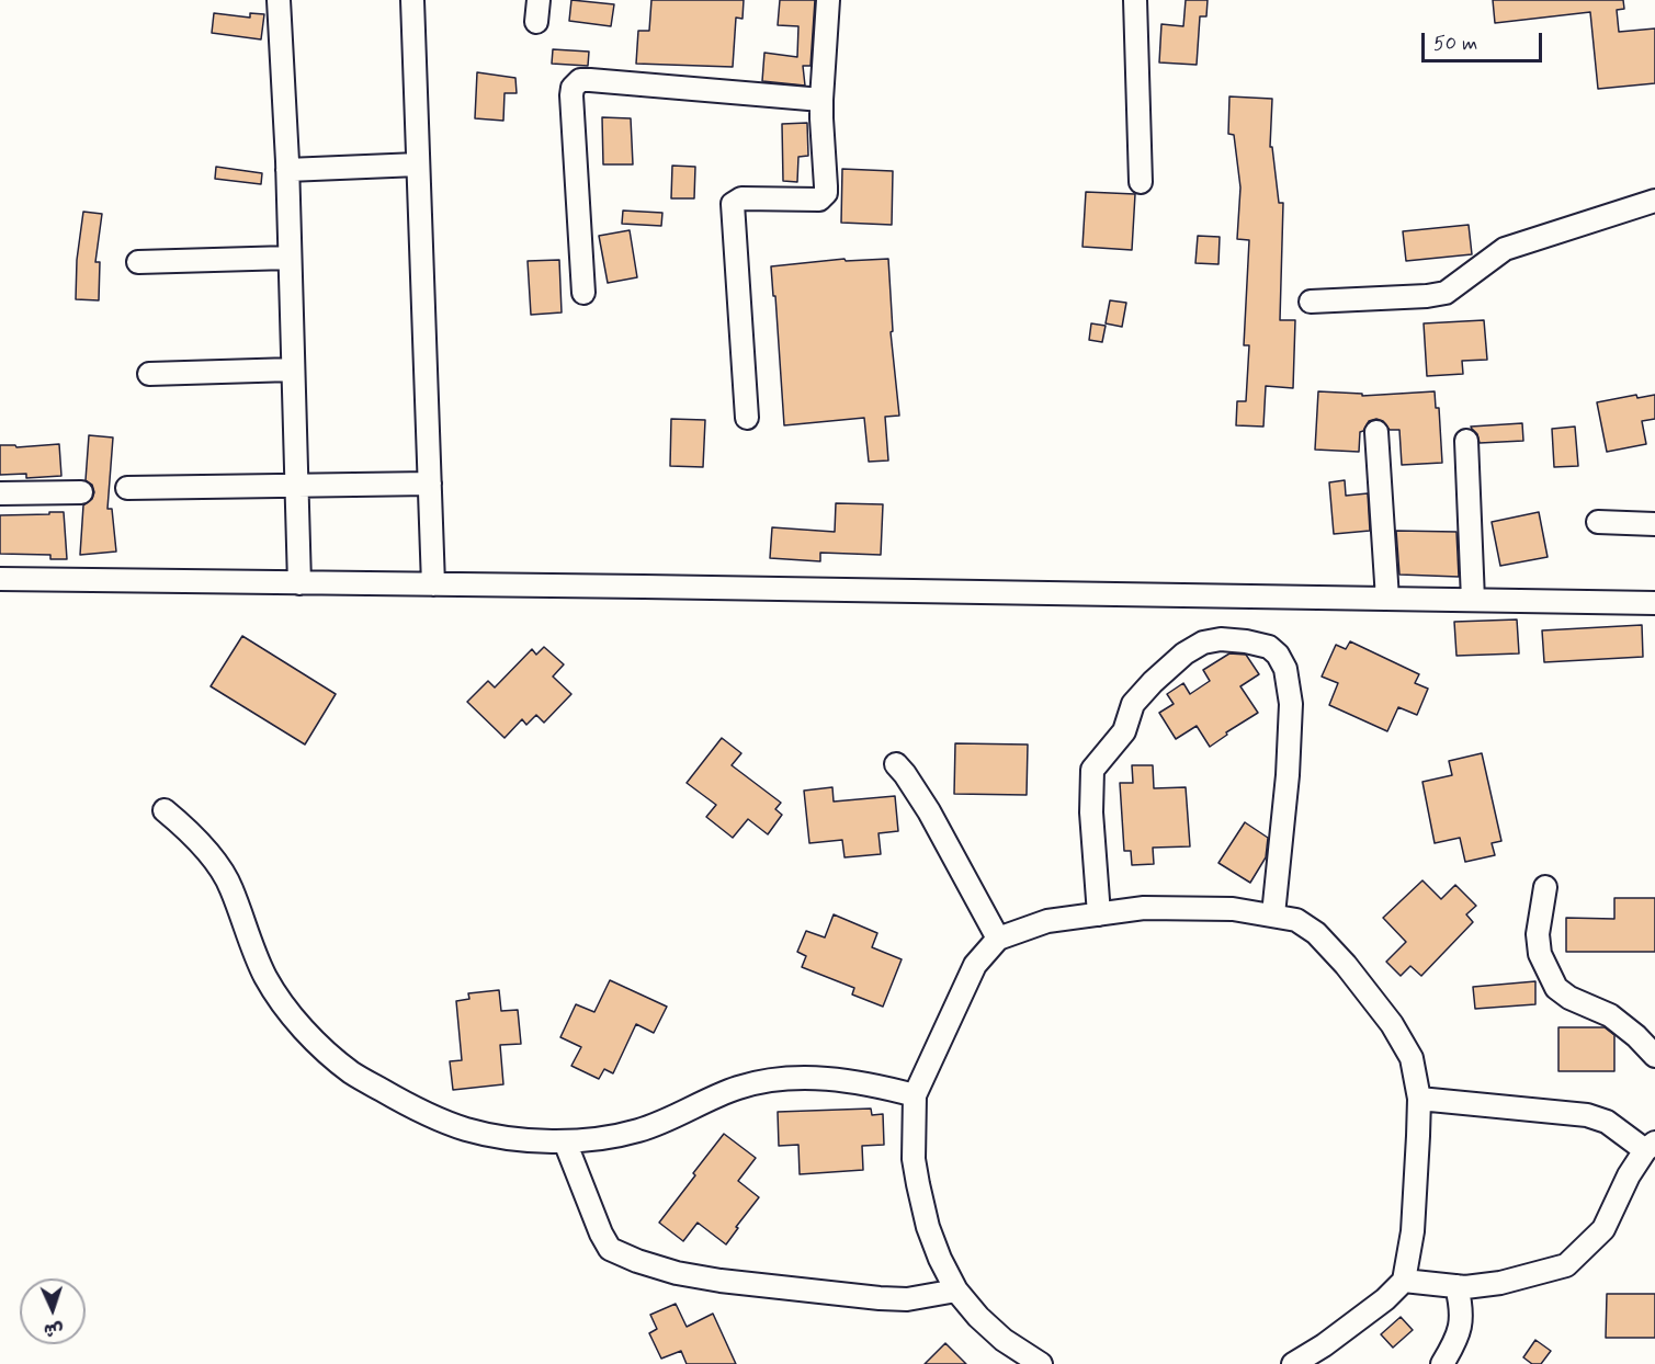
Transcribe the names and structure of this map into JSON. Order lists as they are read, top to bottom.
{
  "scale_bar": "50 m",
  "north": "bottom"
}
